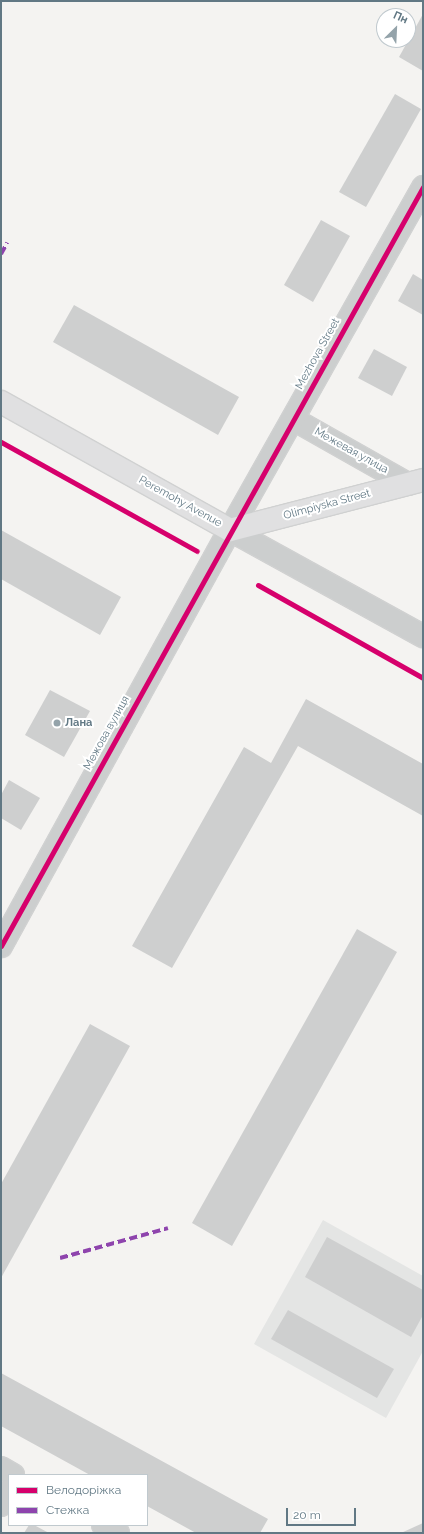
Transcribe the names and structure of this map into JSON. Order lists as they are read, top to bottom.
{
  "streets": {
    "main road": ["Peremohy Avenue", "Olimpiyska Street"],
    "street": ["Mezhova Street", "Межевая улица", "Межова вулиця"]
  },
  "crossings": [
    ["Mezhova Street", "Межевая улица"],
    ["Mezhova Street", "Peremohy Avenue"],
    ["Mezhova Street", "Olimpiyska Street"],
    ["Mezhova Street", "Межова вулиця"],
    ["Межевая улица", "Olimpiyska Street"],
    ["Peremohy Avenue", "Olimpiyska Street"],
    ["Peremohy Avenue", "Межова вулиця"],
    ["Olimpiyska Street", "Межова вулиця"]
  ],
  "places": ["Лана"],
  "legend": ["Велодоріжка", "Стежка"],
  "scale_bar": "20 m",
  "north": "top right"
}
